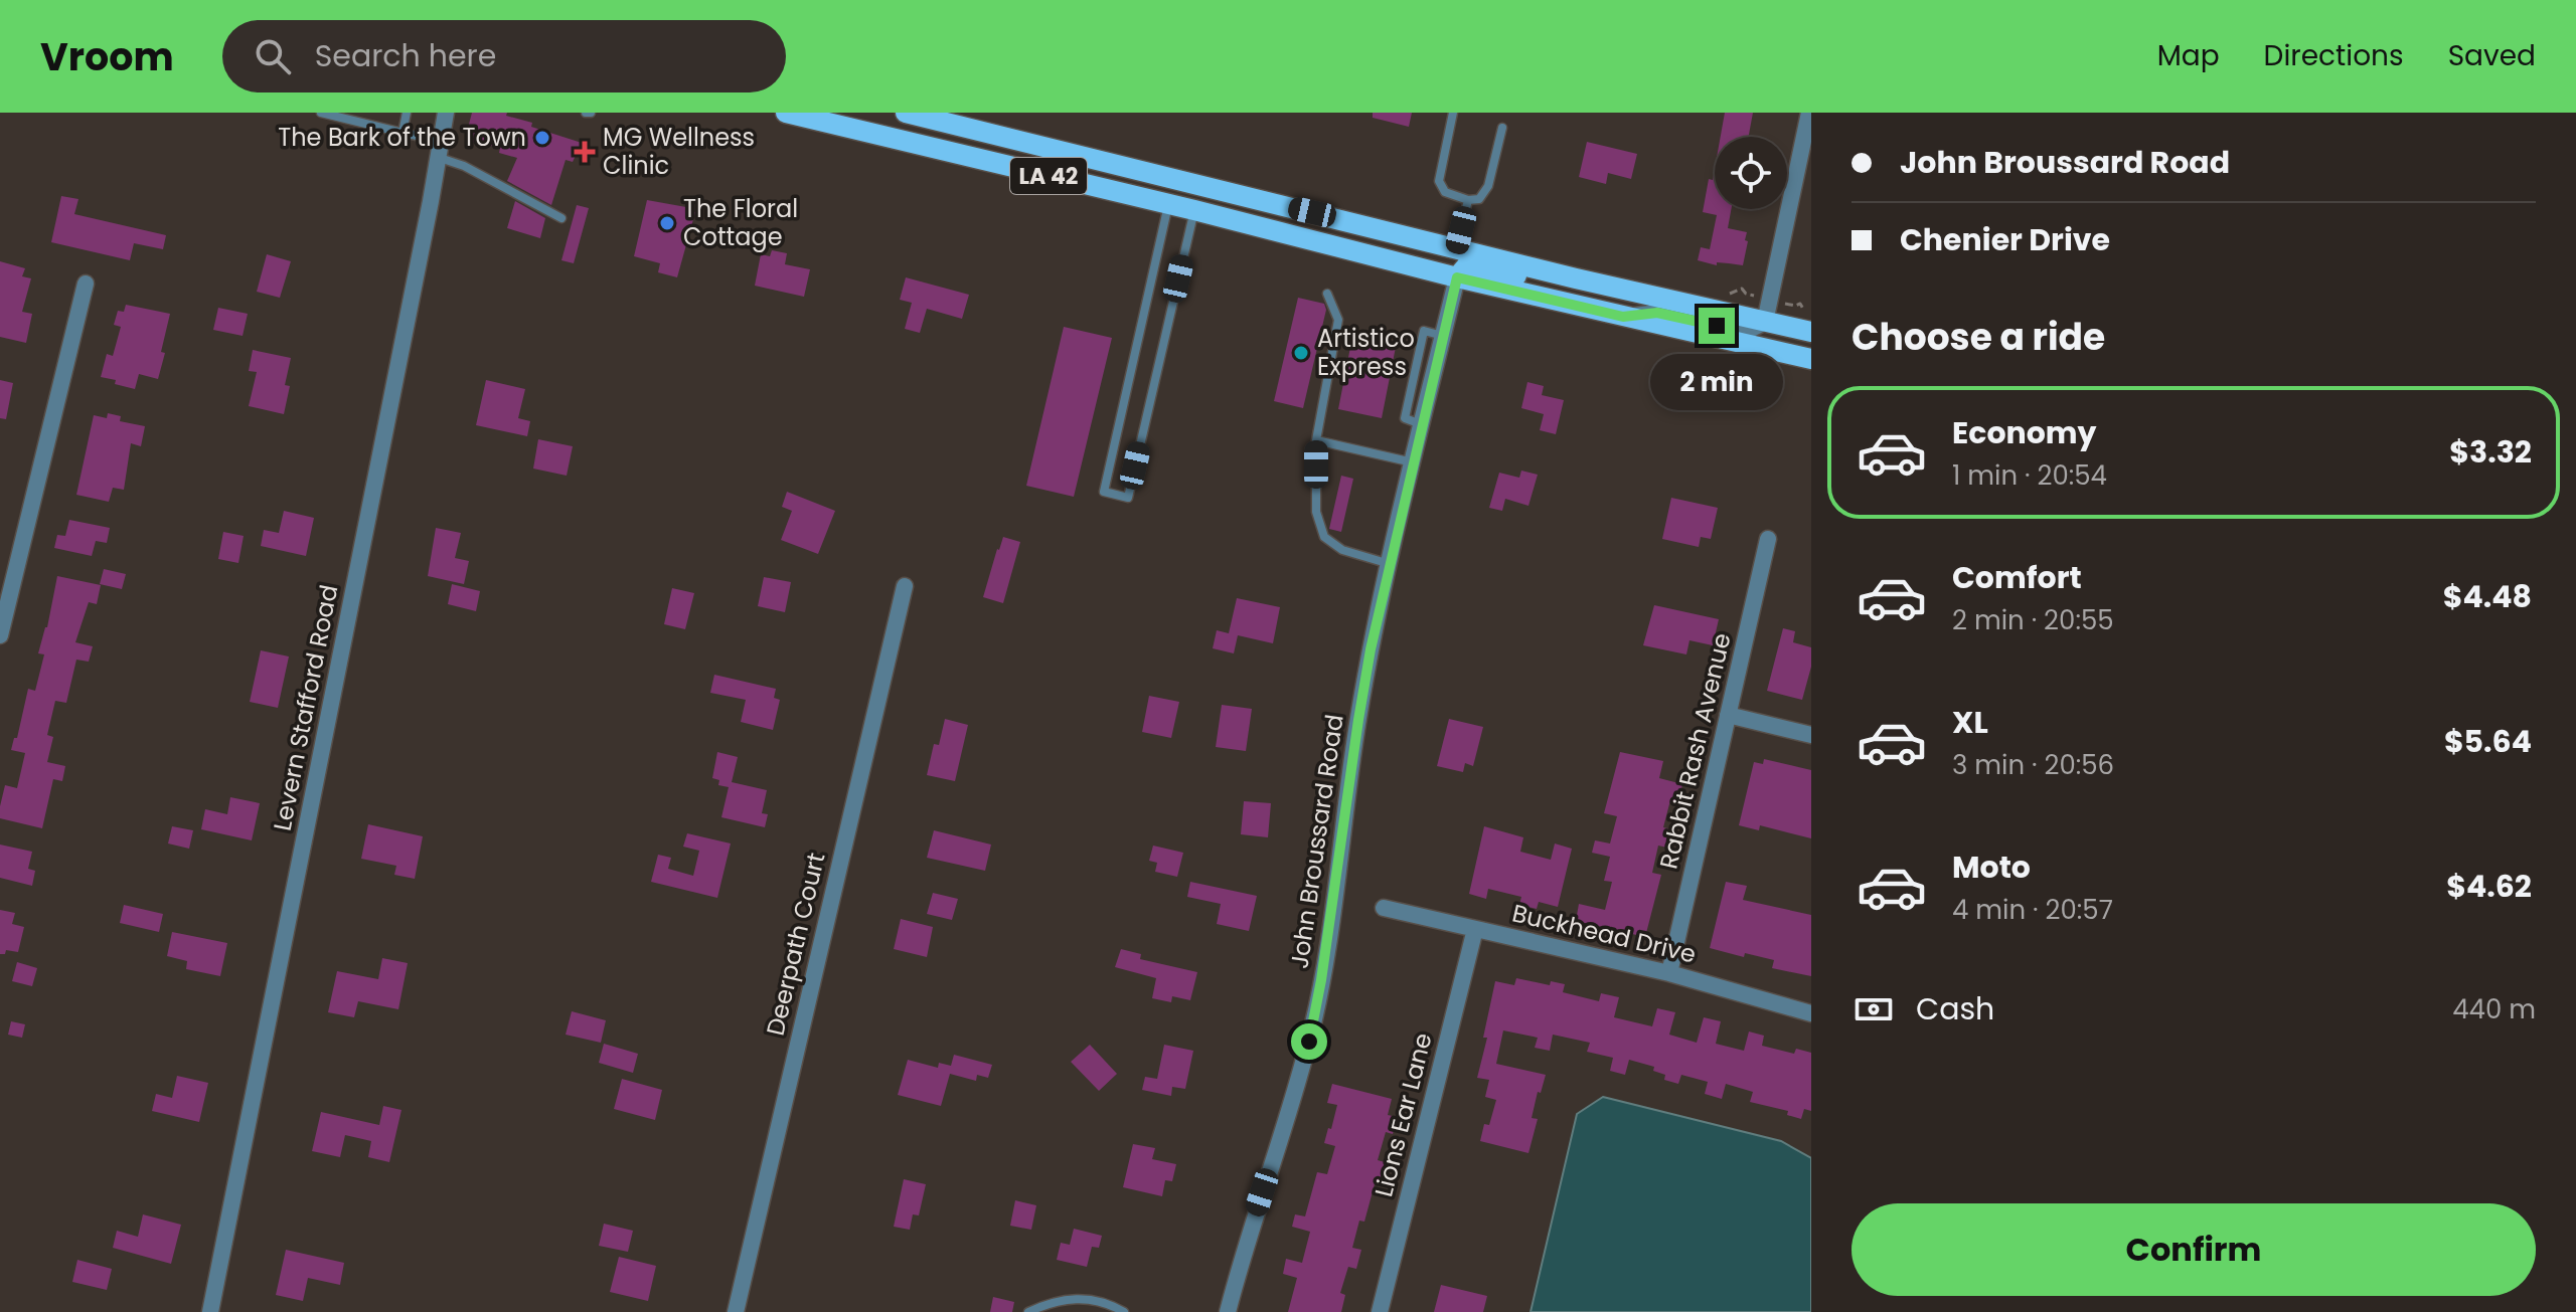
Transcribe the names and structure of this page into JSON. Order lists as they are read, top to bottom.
{
  "streets": {
    "main road": ["LA 42"],
    "street": [
      "Levern Stafford Road",
      "Rabbit Rash Avenue",
      "John Broussard Road",
      "Buckhead Drive",
      "Deerpath Court",
      "Lions Ear Lane"
    ]
  },
  "crossings": [
    ["LA 42", "John Broussard Road"],
    ["Rabbit Rash Avenue", "Buckhead Drive"],
    ["Buckhead Drive", "Lions Ear Lane"]
  ],
  "places": {
    "other": ["The Bark of the Town", "The Floral Cottage", "Artistico Express"],
    "health": ["MG Wellness Clinic"]
  },
  "page": {
    "header": "Vroom",
    "search": "Search here",
    "nav": ["Map", "Directions", "Saved"],
    "banner": ["John Broussard Road", "Chenier Drive"],
    "heading": "Choose a ride",
    "bubble": "2 min",
    "list": [
      {
        "name": "Economy",
        "note": "1 min · 20:54",
        "value": "$3.32"
      },
      {
        "name": "Comfort",
        "note": "2 min · 20:55",
        "value": "$4.48"
      },
      {
        "name": "XL",
        "note": "3 min · 20:56",
        "value": "$5.64"
      },
      {
        "name": "Moto",
        "note": "4 min · 20:57",
        "value": "$4.62"
      }
    ],
    "pay": ["Cash", "440 m"],
    "buttons": "Confirm"
  }
}
